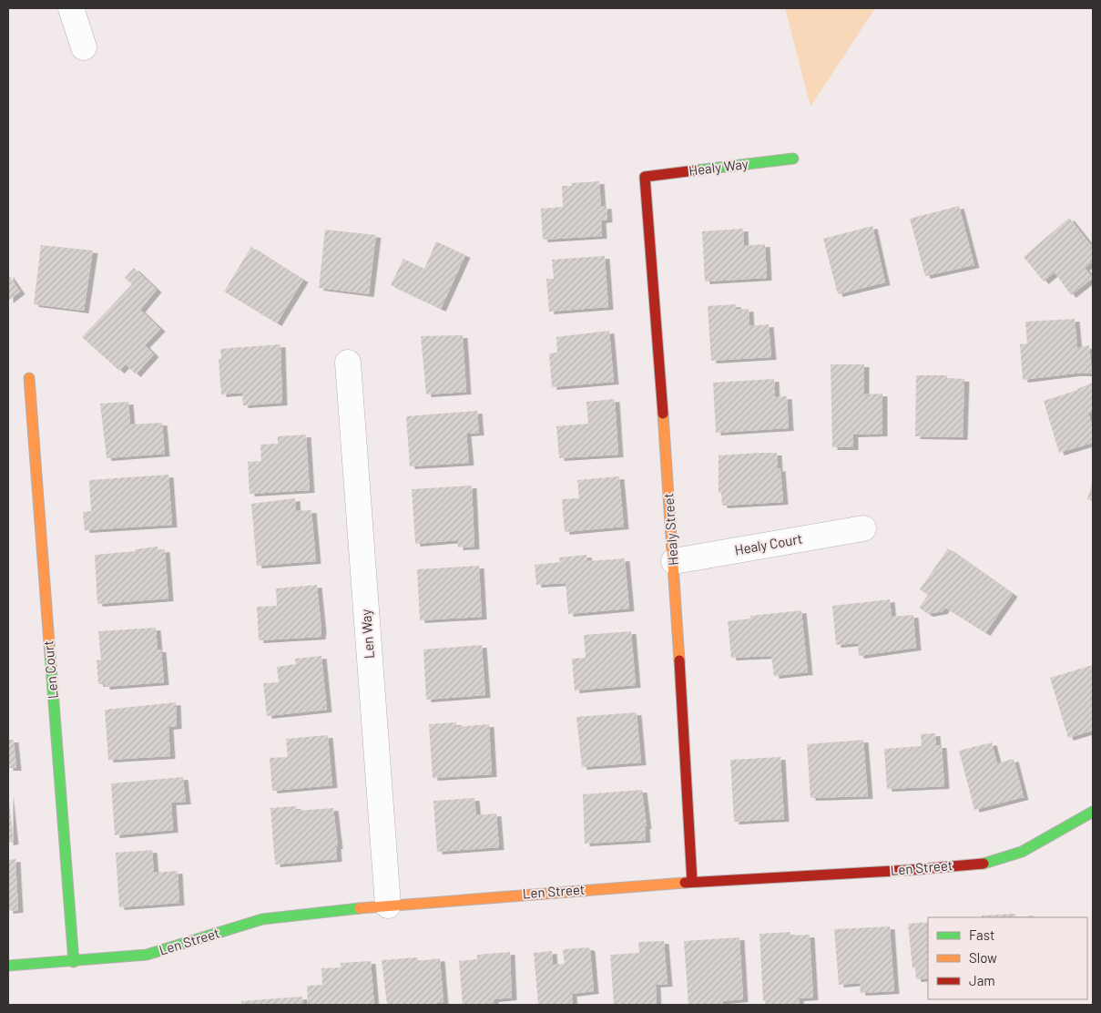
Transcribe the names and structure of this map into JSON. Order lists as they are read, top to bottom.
{
  "streets": {
    "street": [
      "Healy Way",
      "Healy Street",
      "Healy Court",
      "Len Way",
      "Len Court",
      "Len Street"
    ]
  },
  "crossings": [
    ["Healy Way", "Healy Street"],
    ["Healy Street", "Healy Court"],
    ["Healy Street", "Len Street"],
    ["Len Way", "Len Street"],
    ["Len Court", "Len Street"]
  ],
  "legend": ["Fast", "Slow", "Jam"]
}
